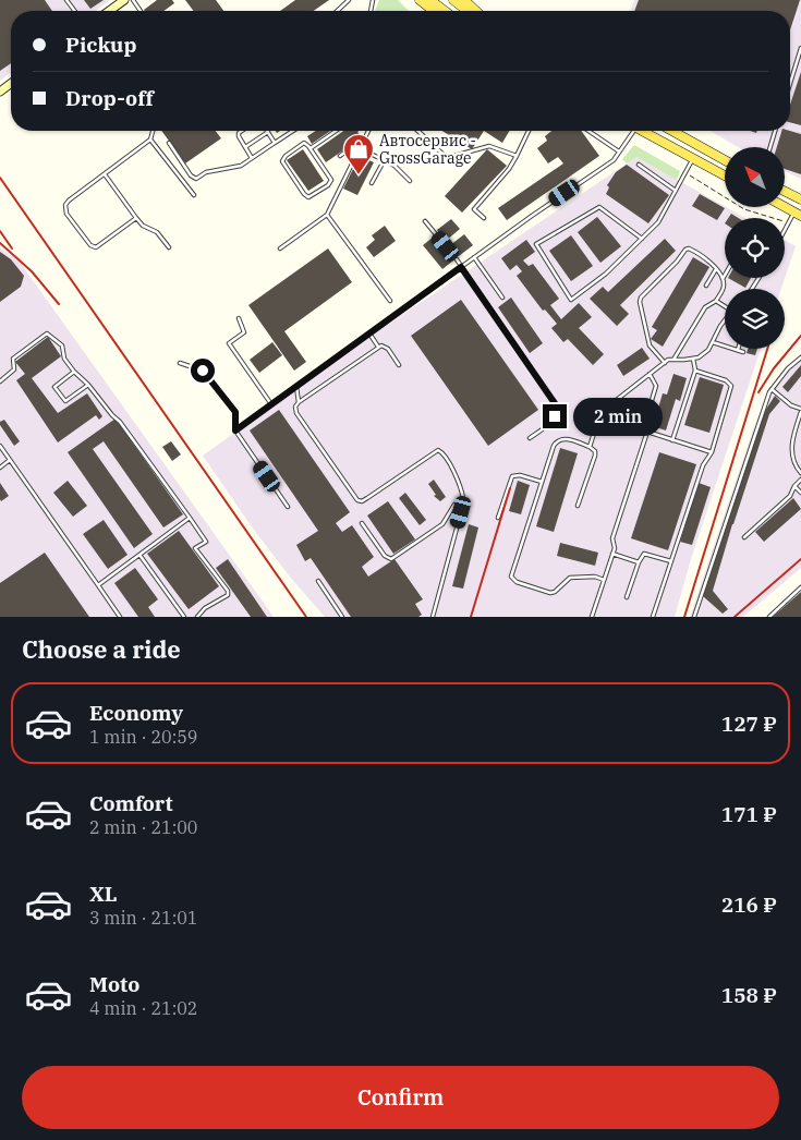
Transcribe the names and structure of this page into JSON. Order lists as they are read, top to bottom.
{
  "places": {
    "shop": ["Автосервис - GrossGarage"]
  },
  "north": "top left",
  "page": {
    "banner": ["Pickup", "Drop-off"],
    "bubble": "2 min",
    "heading": "Choose a ride",
    "list": [
      {
        "name": "Economy",
        "note": "1 min · 20:59",
        "value": "127 ₽"
      },
      {
        "name": "Comfort",
        "note": "2 min · 21:00",
        "value": "171 ₽"
      },
      {
        "name": "XL",
        "note": "3 min · 21:01",
        "value": "216 ₽"
      },
      {
        "name": "Moto",
        "note": "4 min · 21:02",
        "value": "158 ₽"
      }
    ],
    "buttons": "Confirm"
  }
}
